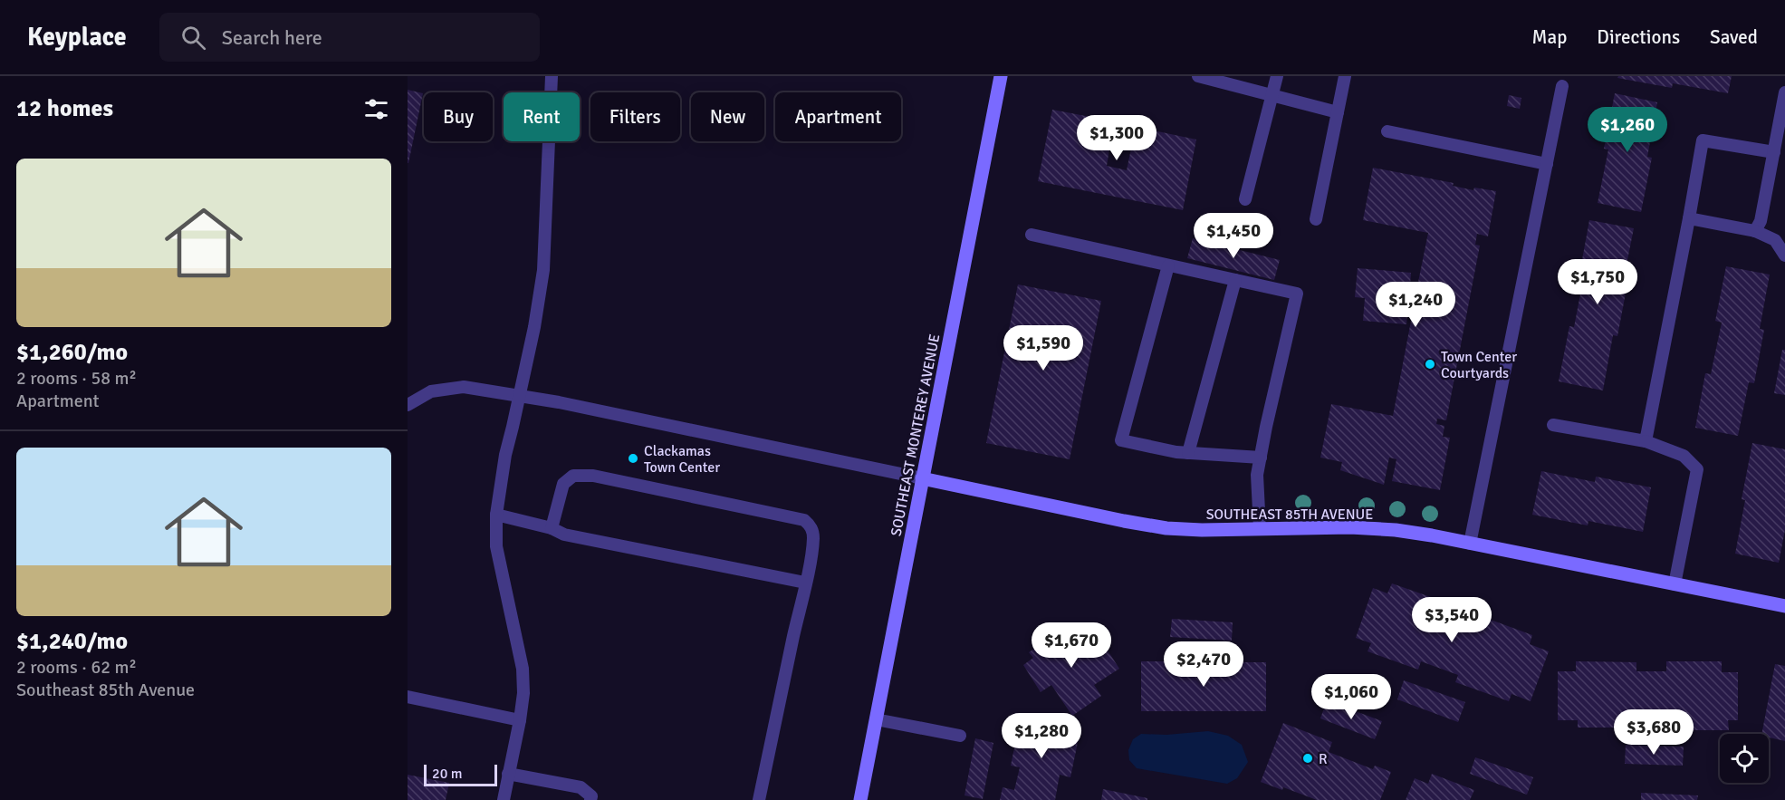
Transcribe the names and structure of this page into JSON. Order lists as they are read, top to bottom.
{
  "streets": {
    "street": ["SOUTHEAST MONTEREY AVENUE", "SOUTHEAST 85TH AVENUE"]
  },
  "crossings": [
    ["SOUTHEAST MONTEREY AVENUE", "SOUTHEAST 85TH AVENUE"]
  ],
  "places": ["Town Center Courtyards", "Clackamas Town Center", "R"],
  "scale_bar": "20 m",
  "page": {
    "header": "Keyplace",
    "search": "Search here",
    "nav": ["Map", "Directions", "Saved"],
    "heading": "12 homes",
    "chip": [
      "Buy",
      "Rent",
      "Filters",
      "New",
      "Apartment"
    ],
    "price": [
      "$1,260",
      "$1,300",
      "$1,450",
      "$1,750",
      "$1,240",
      "$1,590",
      "$3,540",
      "$1,670",
      "$2,470",
      "$1,060",
      "$3,680",
      "$1,280"
    ],
    "list": [
      {
        "name": "$1,260/mo",
        "note": "2 rooms · 58 m² · Apartment"
      },
      {
        "name": "$1,240/mo",
        "note": "2 rooms · 62 m² · Southeast 85th Avenue"
      }
    ],
    "scale": "20 m"
  }
}
